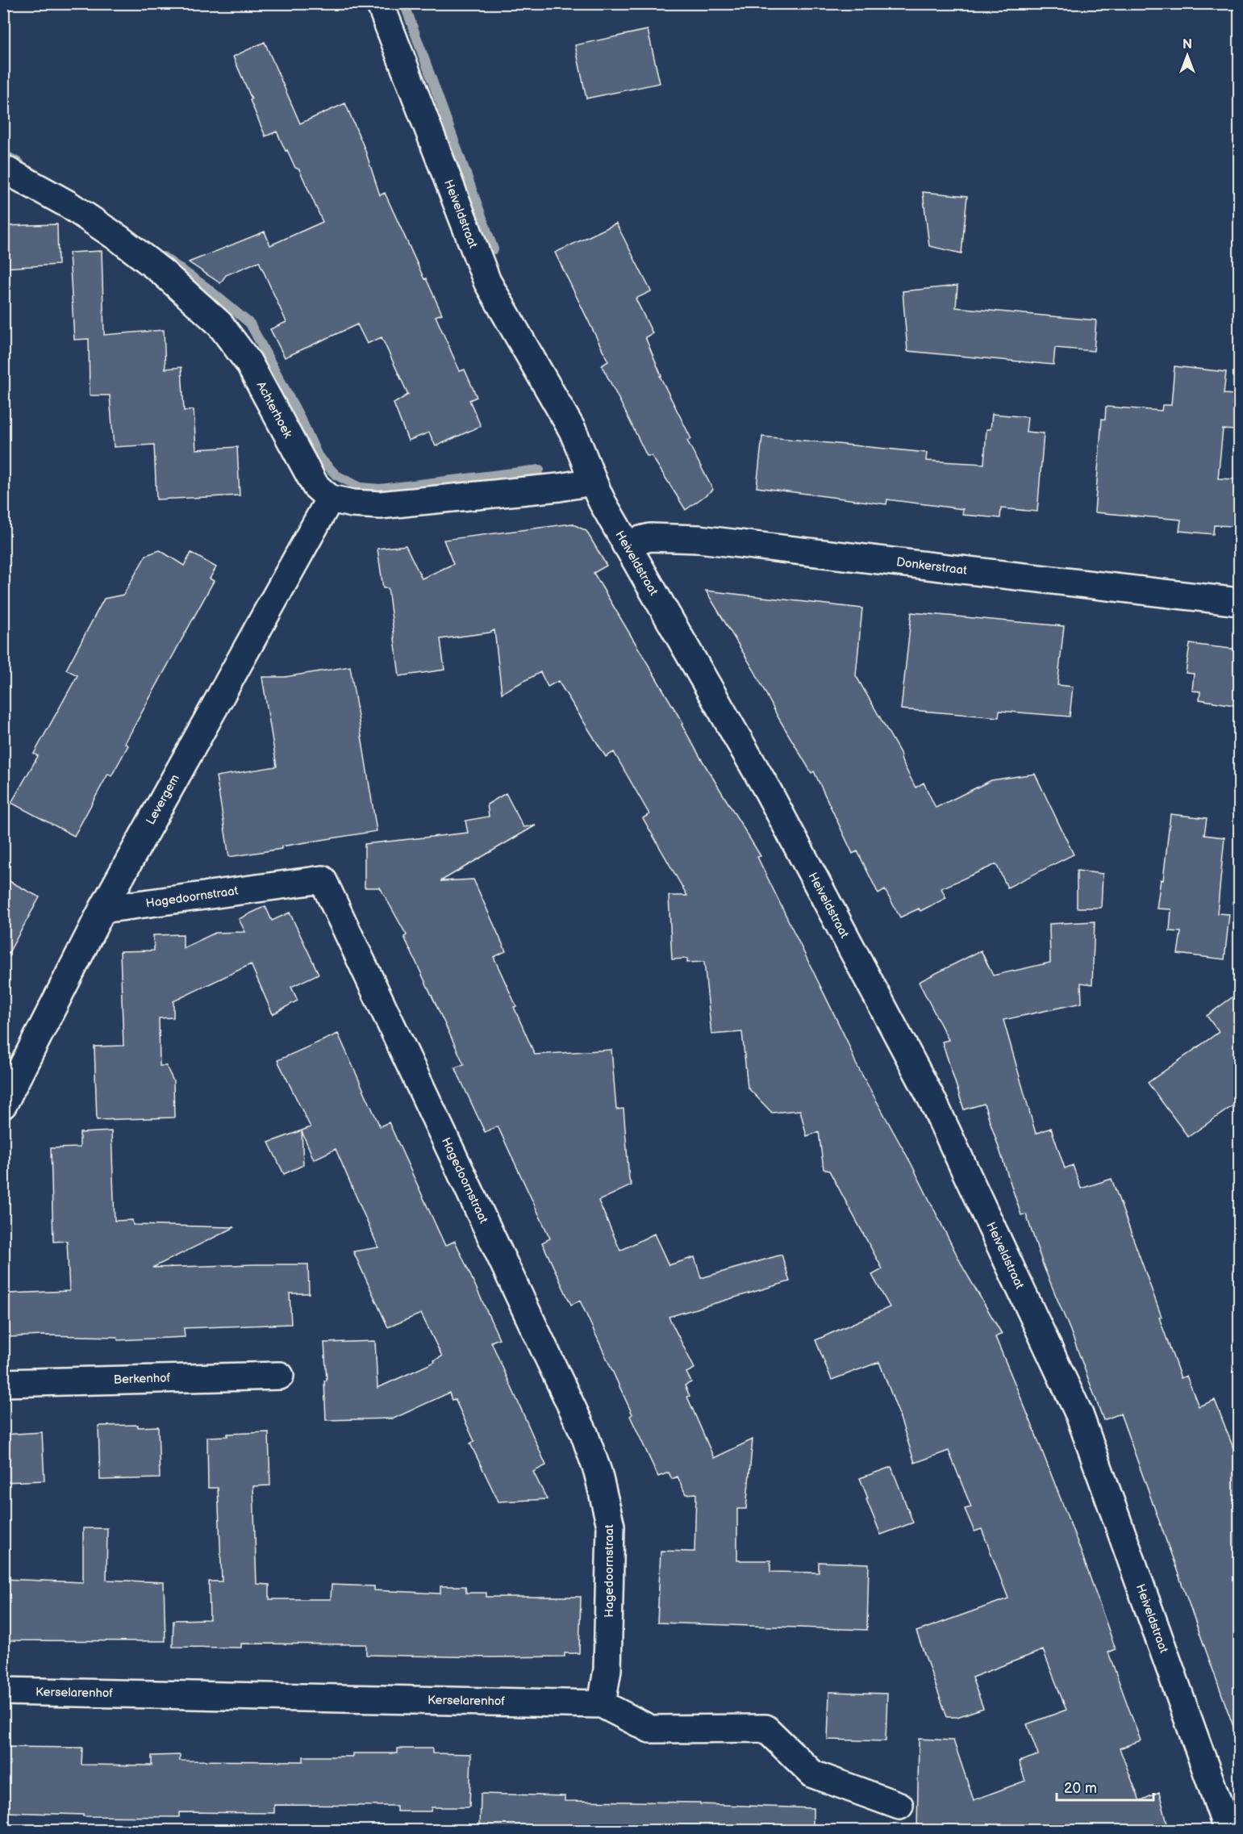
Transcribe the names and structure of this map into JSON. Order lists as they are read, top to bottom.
{
  "streets": {
    "street": [
      "Heiveldstraat",
      "Achterhoek",
      "Donkerstraat",
      "Levergem",
      "Hagedoornstraat",
      "Berkenhof",
      "Kerselarenhof"
    ]
  },
  "crossings": [
    ["Heiveldstraat", "Donkerstraat"],
    ["Achterhoek", "Levergem"],
    ["Levergem", "Hagedoornstraat"],
    ["Hagedoornstraat", "Kerselarenhof"]
  ],
  "scale_bar": "20 m",
  "north": "top"
}
